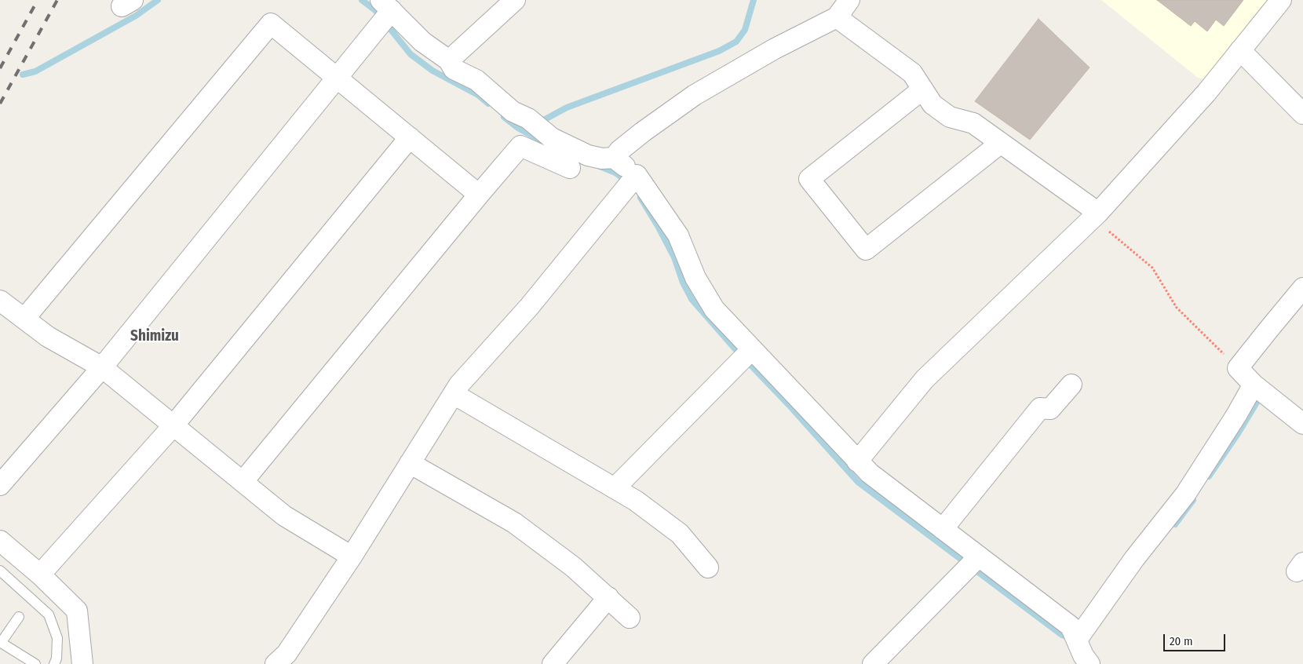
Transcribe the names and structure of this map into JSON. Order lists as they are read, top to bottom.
{
  "districts": ["Shimizu"],
  "scale_bar": "20 m"
}
